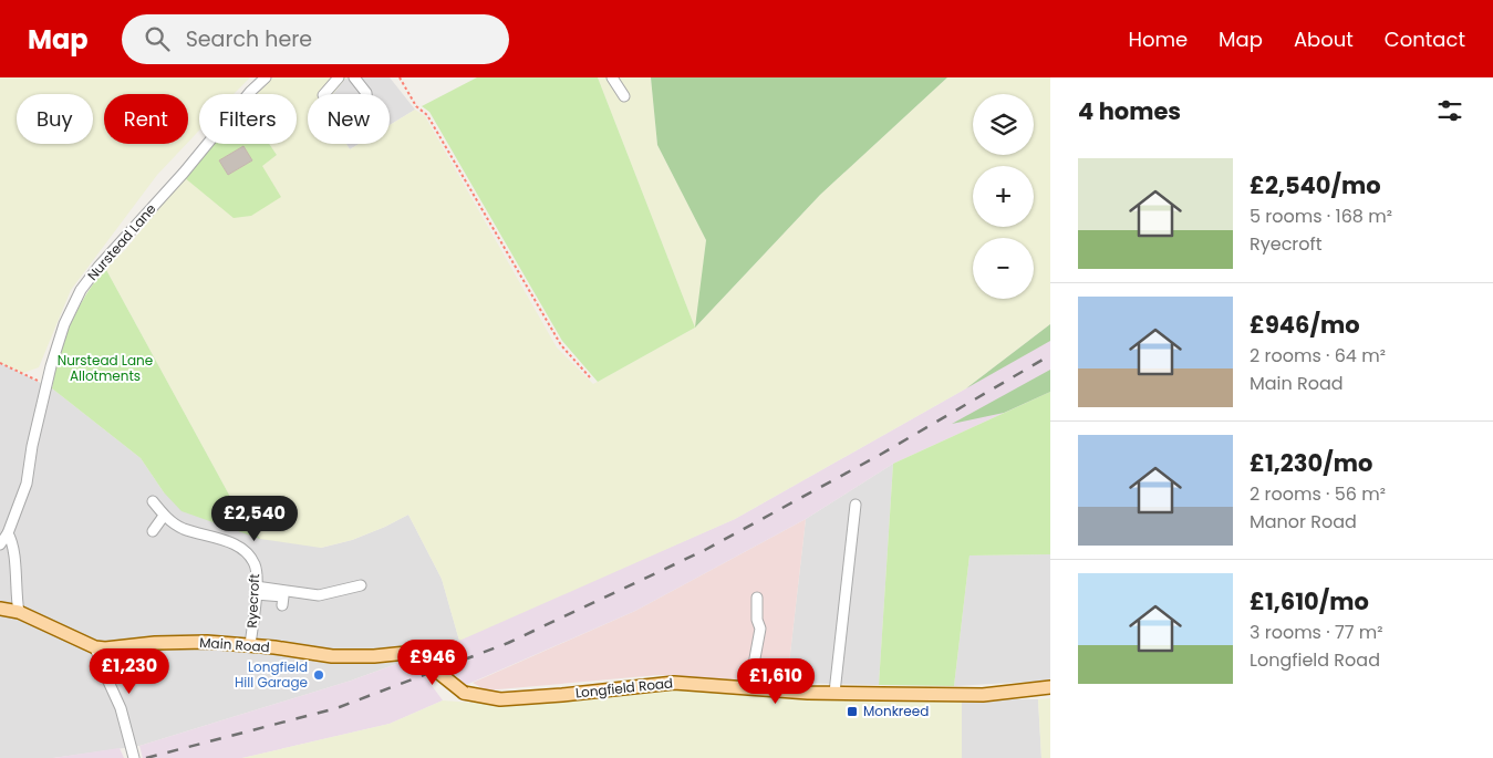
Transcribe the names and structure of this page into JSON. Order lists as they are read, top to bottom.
{
  "streets": {
    "main road": ["Main Road", "Longfield Road"],
    "street": ["Nurstead Lane", "Ryecroft"]
  },
  "crossings": [
    ["Ryecroft", "Main Road"],
    ["Main Road", "Longfield Road"]
  ],
  "parks": ["Nurstead Lane Allotments"],
  "places": {
    "other": ["Longfield Hill Garage"],
    "transit": ["Monkreed"]
  },
  "page": {
    "header": "Map",
    "search": "Search here",
    "nav": [
      "Home",
      "Map",
      "About",
      "Contact"
    ],
    "heading": "4 homes",
    "map_buttons": ["+", "−"],
    "chip": [
      "Buy",
      "Rent",
      "Filters",
      "New"
    ],
    "list": [
      {
        "name": "£2,540/mo",
        "note": "5 rooms · 168 m² · Ryecroft"
      },
      {
        "name": "£946/mo",
        "note": "2 rooms · 64 m² · Main Road"
      },
      {
        "name": "£1,230/mo",
        "note": "2 rooms · 56 m² · Manor Road"
      },
      {
        "name": "£1,610/mo",
        "note": "3 rooms · 77 m² · Longfield Road"
      }
    ],
    "price": [
      "£2,540",
      "£946",
      "£1,230",
      "£1,610"
    ]
  }
}
